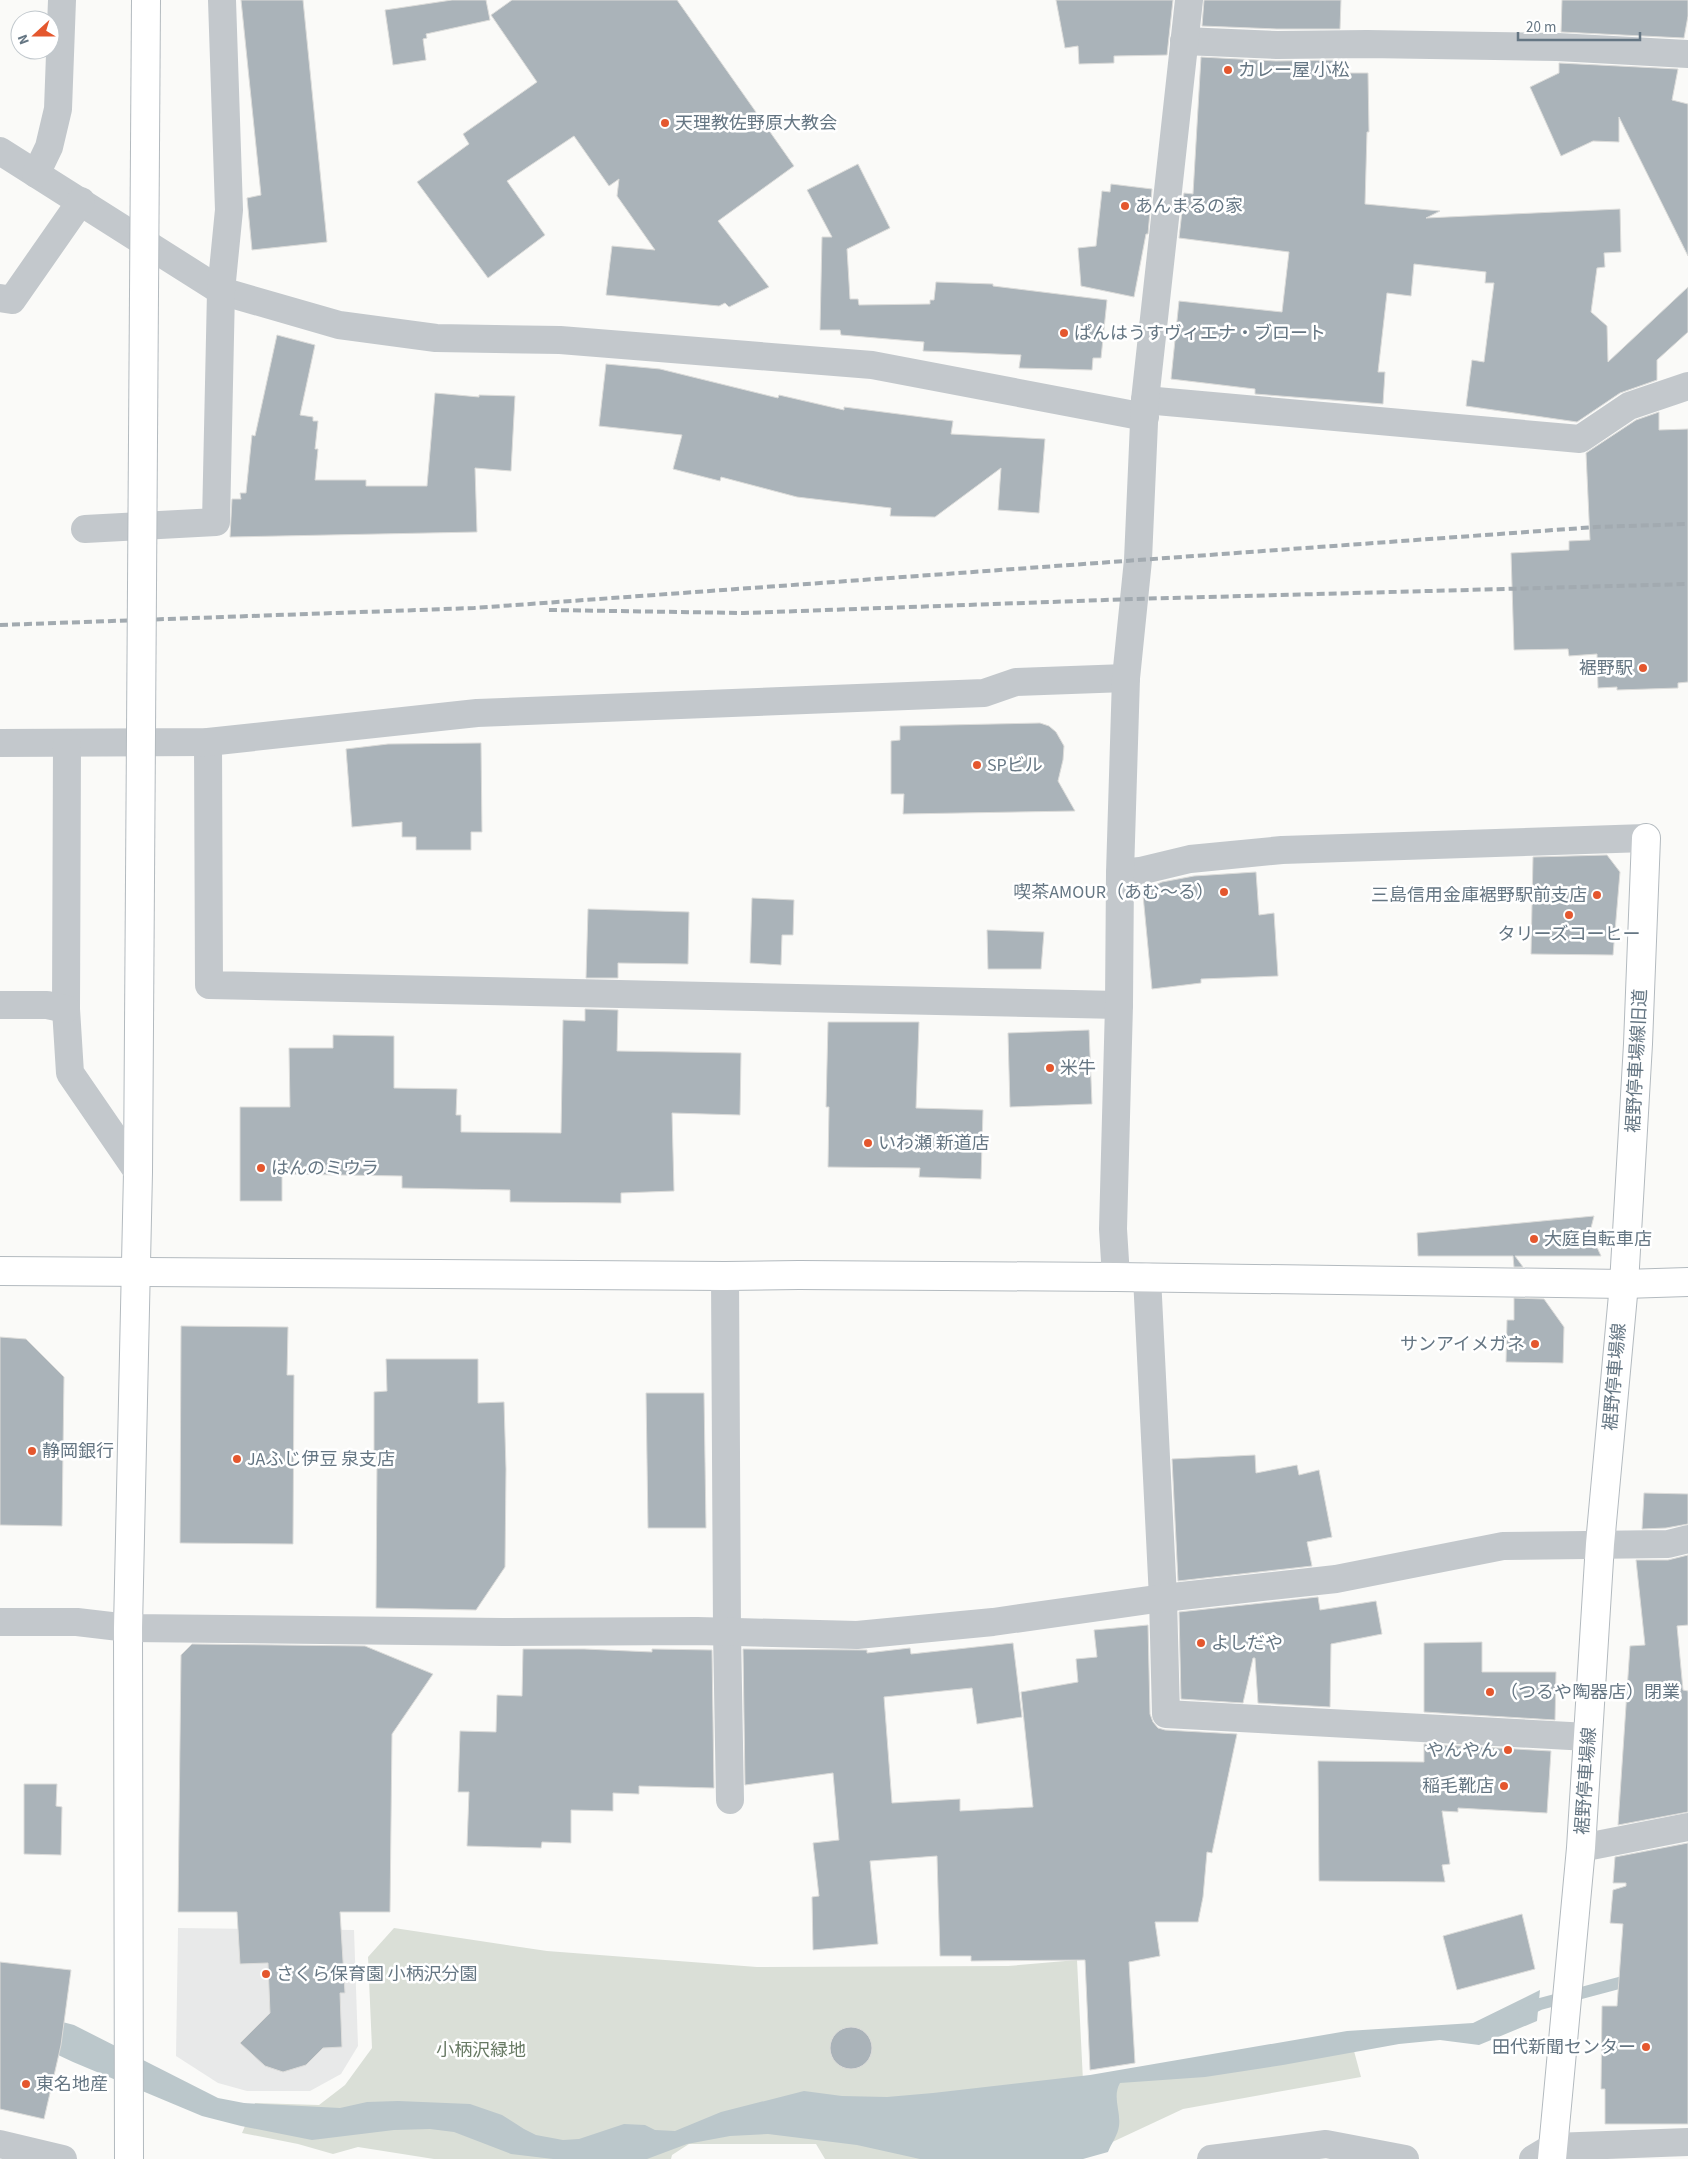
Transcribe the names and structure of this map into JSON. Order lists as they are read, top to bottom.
{
  "streets": {
    "street": ["裾野停車場線旧道", "裾野停車場線"]
  },
  "crossings": [
    ["裾野停車場線旧道", "裾野停車場線"]
  ],
  "parks": ["小柄沢緑地"],
  "places": [
    "カレー屋 小松",
    "天理教佐野原大教会",
    "あんまるの家",
    "ぱんはうすヴィエナ・ブロート",
    "裾野駅",
    "SPビル",
    "喫茶AMOUR（あむ〜る）",
    "三島信用金庫裾野駅前支店",
    "タリーズコーヒー",
    "米牛",
    "いわ瀬 新道店",
    "はんのミウラ",
    "大庭自転車店",
    "サンアイメガネ",
    "静岡銀行",
    "JAふじ伊豆 泉支店",
    "よしだや",
    "（つるや陶器店）閉業",
    "やんやん",
    "稲毛靴店",
    "さくら保育園 小柄沢分園",
    "田代新聞センター",
    "東名地産"
  ],
  "scale_bar": "20 m",
  "north": "left"
}
